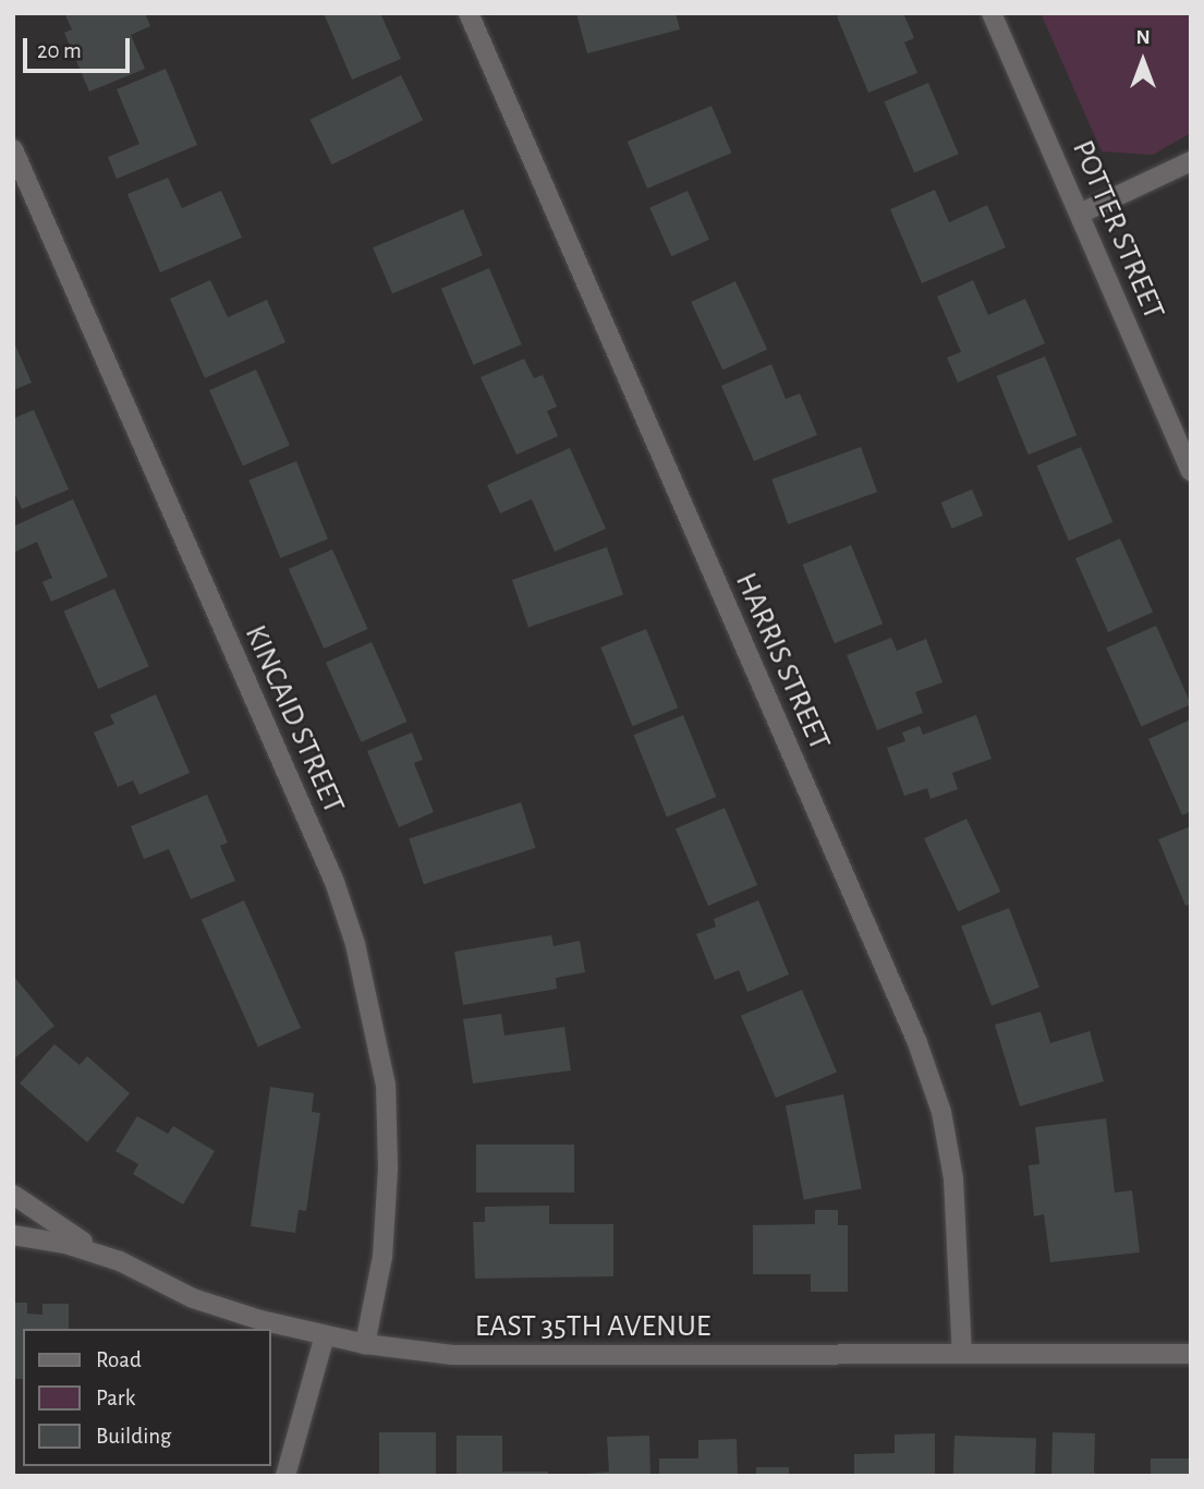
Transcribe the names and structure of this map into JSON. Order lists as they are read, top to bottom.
{
  "streets": {
    "street": [
      "POTTER STREET",
      "HARRIS STREET",
      "KINCAID STREET",
      "EAST 35TH AVENUE"
    ]
  },
  "crossings": [
    ["HARRIS STREET", "EAST 35TH AVENUE"],
    ["KINCAID STREET", "EAST 35TH AVENUE"]
  ],
  "legend": ["Road", "Park", "Building"],
  "scale_bar": "20 m",
  "north": "top"
}
